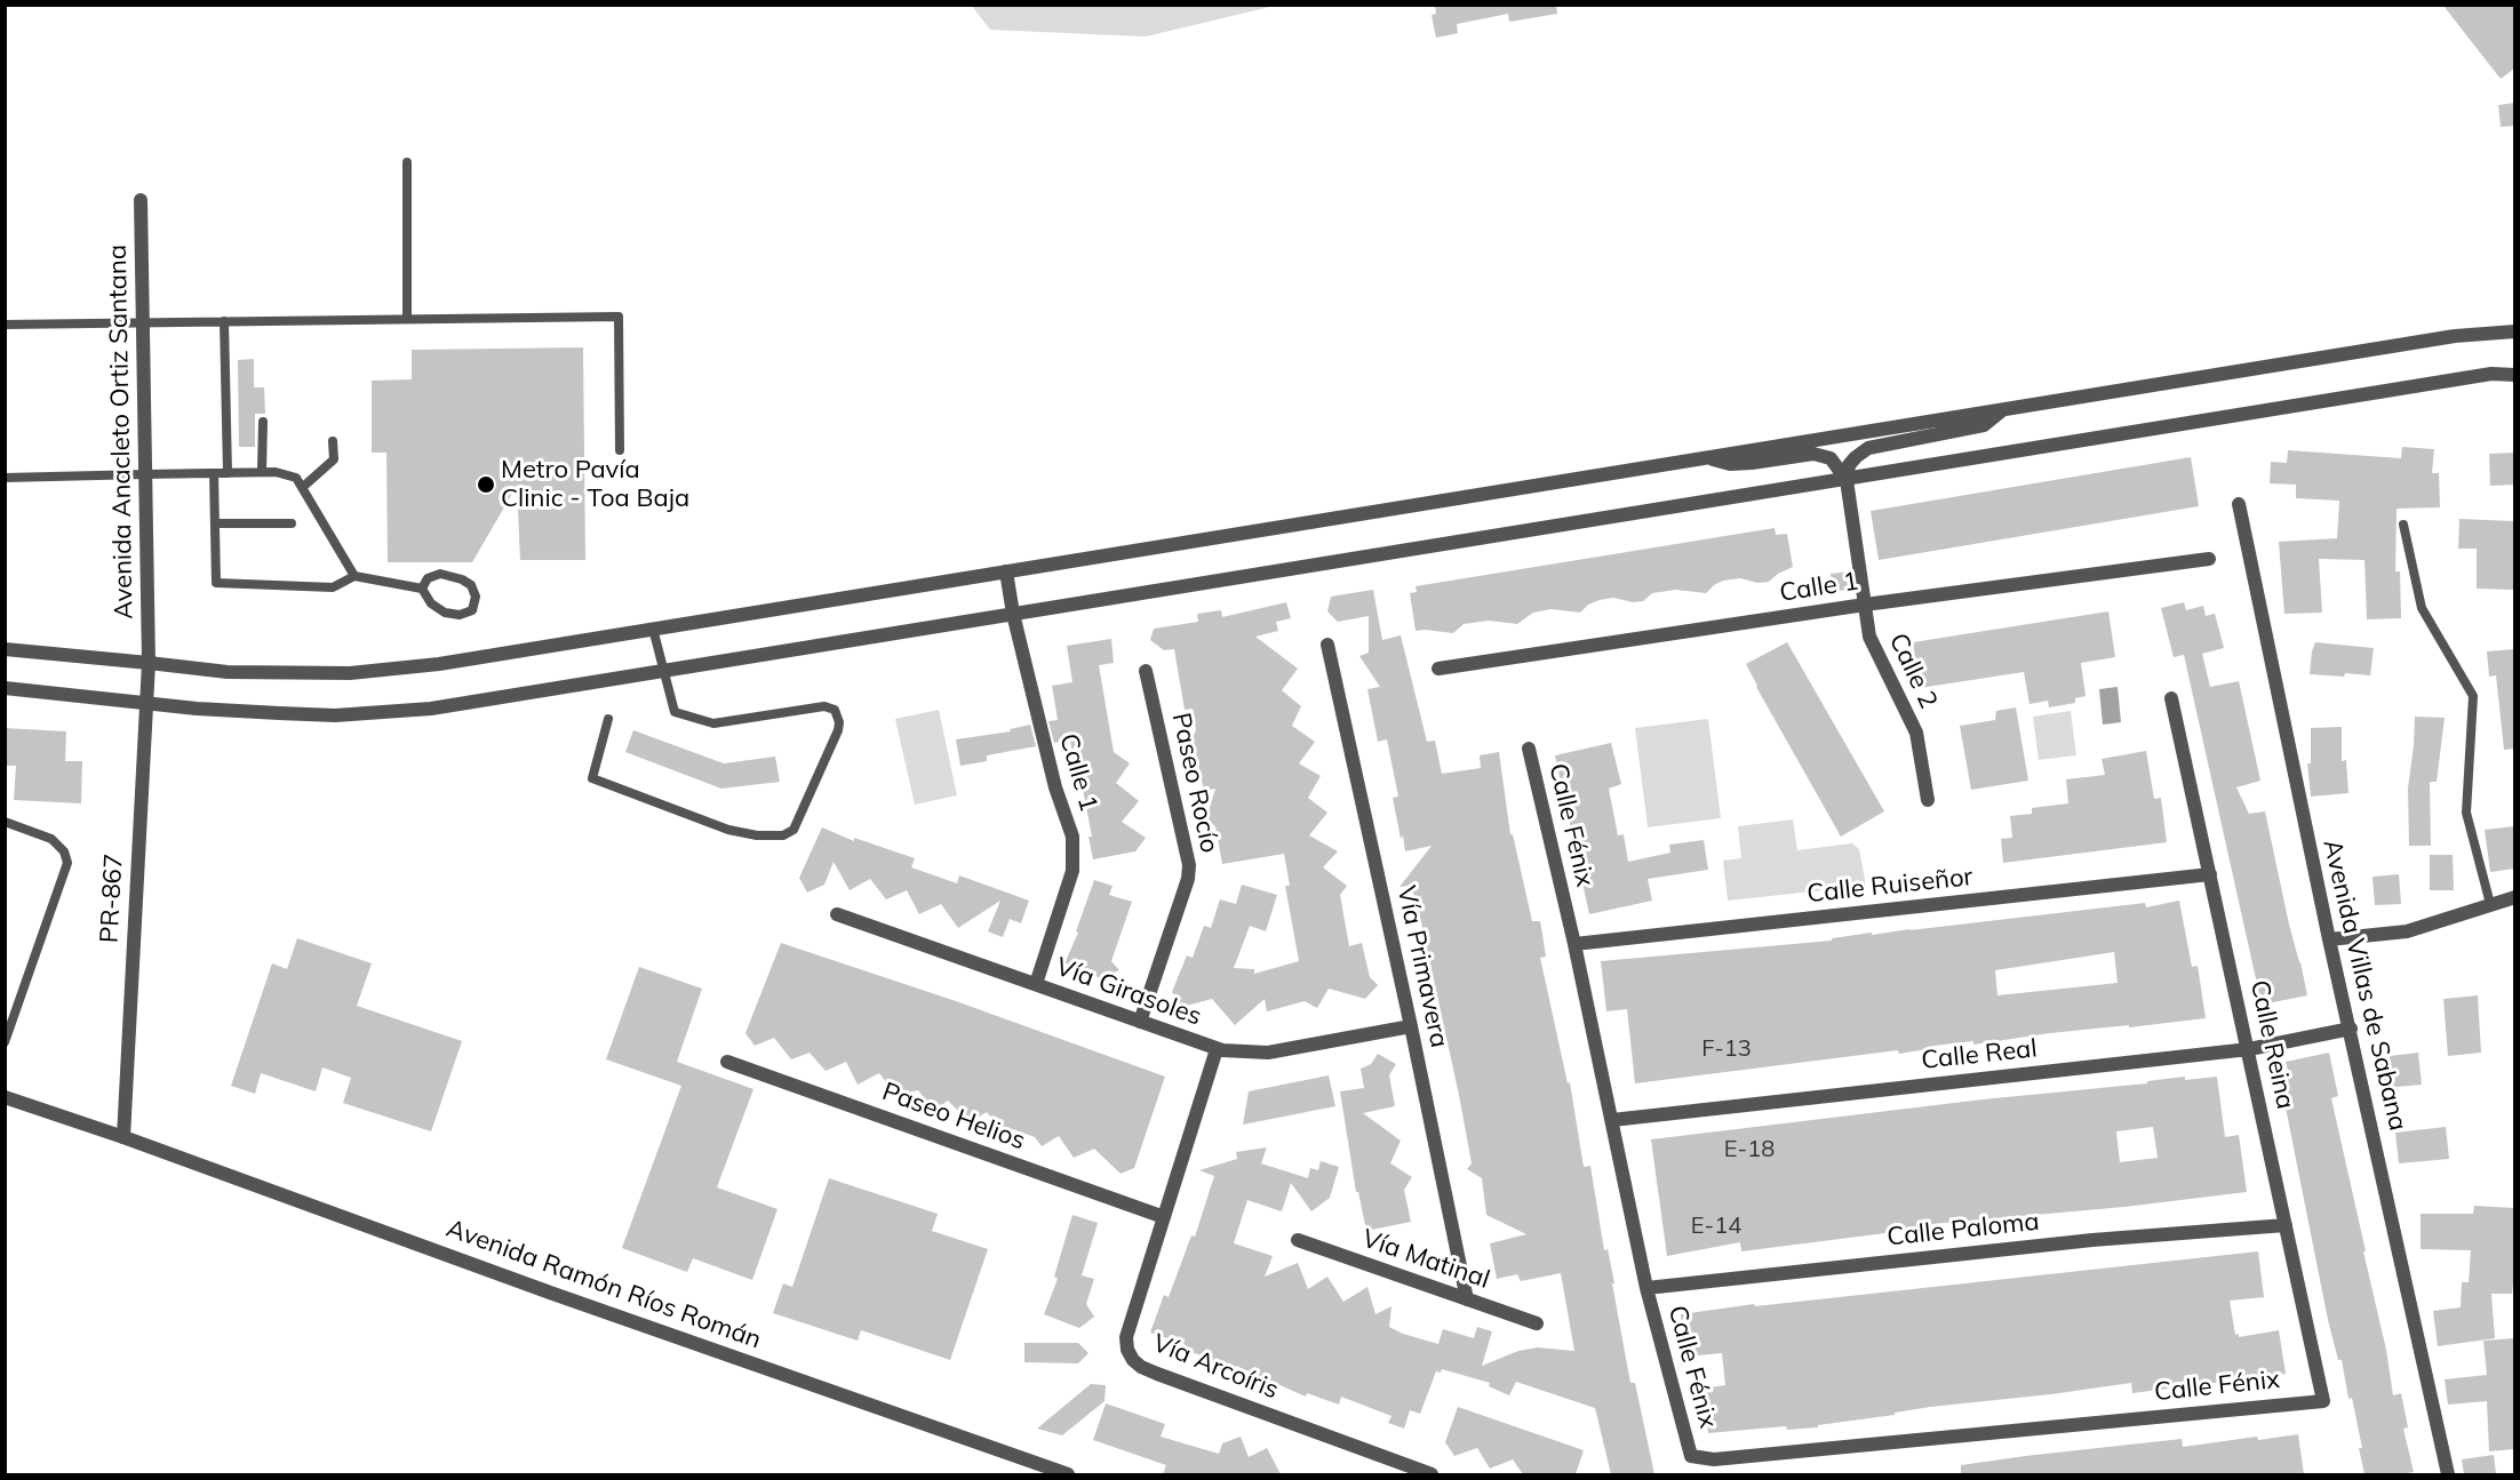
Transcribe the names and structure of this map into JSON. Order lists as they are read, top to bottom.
{
  "streets": {
    "street": [
      "Avenida Anacleto Ortiz Santana",
      "Calle 1",
      "Calle 2",
      "Paseo Rocío",
      "Calle Fénix",
      "Calle Ruiseñor",
      "PR-867",
      "Vía Primavera",
      "Avenida Villas de Sabana",
      "Vía Girasoles",
      "Calle Reina",
      "Calle Real",
      "Paseo Helios",
      "Calle Paloma",
      "Vía Matinal",
      "Avenida Ramón Ríos Román",
      "Vía Arcoíris"
    ]
  },
  "crossings": [
    ["Avenida Anacleto Ortiz Santana", "PR-867"],
    ["Calle 1", "Calle 2"],
    ["Calle 1", "Vía Girasoles"],
    ["Paseo Rocío", "Vía Girasoles"],
    ["Calle Fénix", "Calle Ruiseñor"],
    ["Calle Fénix", "Calle Reina"],
    ["Calle Fénix", "Calle Real"],
    ["Calle Fénix", "Calle Paloma"],
    ["Calle Ruiseñor", "Calle Reina"],
    ["PR-867", "Avenida Ramón Ríos Román"],
    ["Vía Primavera", "Vía Girasoles"],
    ["Vía Primavera", "Vía Matinal"],
    ["Avenida Villas de Sabana", "Calle Real"],
    ["Vía Girasoles", "Vía Arcoíris"],
    ["Calle Reina", "Calle Real"],
    ["Calle Reina", "Calle Paloma"],
    ["Paseo Helios", "Vía Arcoíris"]
  ],
  "places": ["Metro Pavía Clinic - Toa Baja"],
  "house_numbers": ["F-13", "E-18", "E-14"]
}
